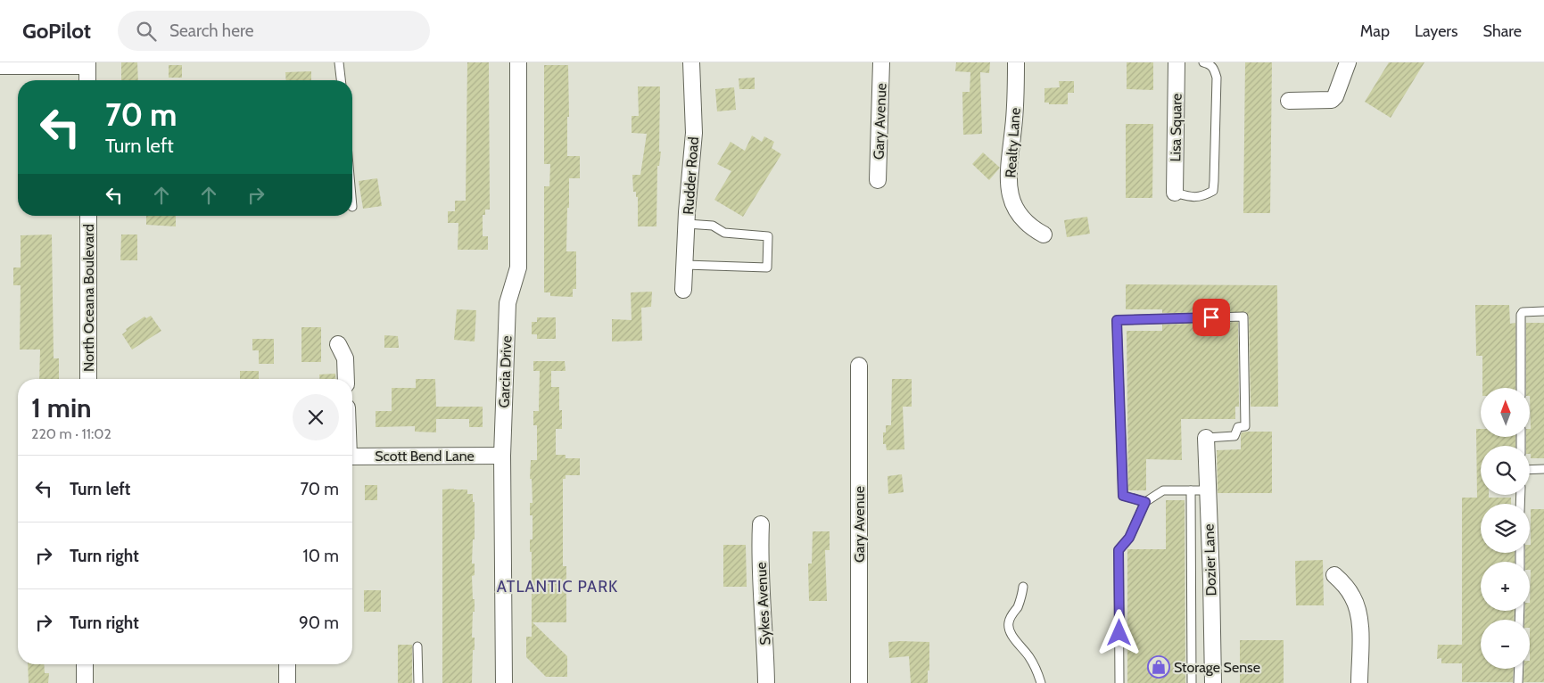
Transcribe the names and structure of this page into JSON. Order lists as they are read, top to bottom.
{
  "streets": {
    "street": [
      "Gary Avenue",
      "Lisa Square",
      "Realty Lane",
      "Rudder Road",
      "North Oceana Boulevard",
      "Garcia Drive",
      "Scott Bend Lane",
      "Dozier Lane",
      "Sykes Avenue"
    ]
  },
  "crossings": [
    ["Garcia Drive", "Scott Bend Lane"]
  ],
  "districts": ["ATLANTIC PARK"],
  "places": {
    "shop": ["Storage Sense"]
  },
  "north": "top",
  "page": {
    "header": "GoPilot",
    "search": "Search here",
    "nav": ["Map", "Layers", "Share"],
    "turn": ["70 m", "Turn left"],
    "heading": ["1 min", "220 m · 11:02"],
    "map_buttons": ["+", "−"],
    "list": [
      {
        "name": "Turn left",
        "value": "70 m"
      },
      {
        "name": "Turn right",
        "value": "10 m"
      },
      {
        "name": "Turn right",
        "value": "90 m"
      }
    ]
  }
}
